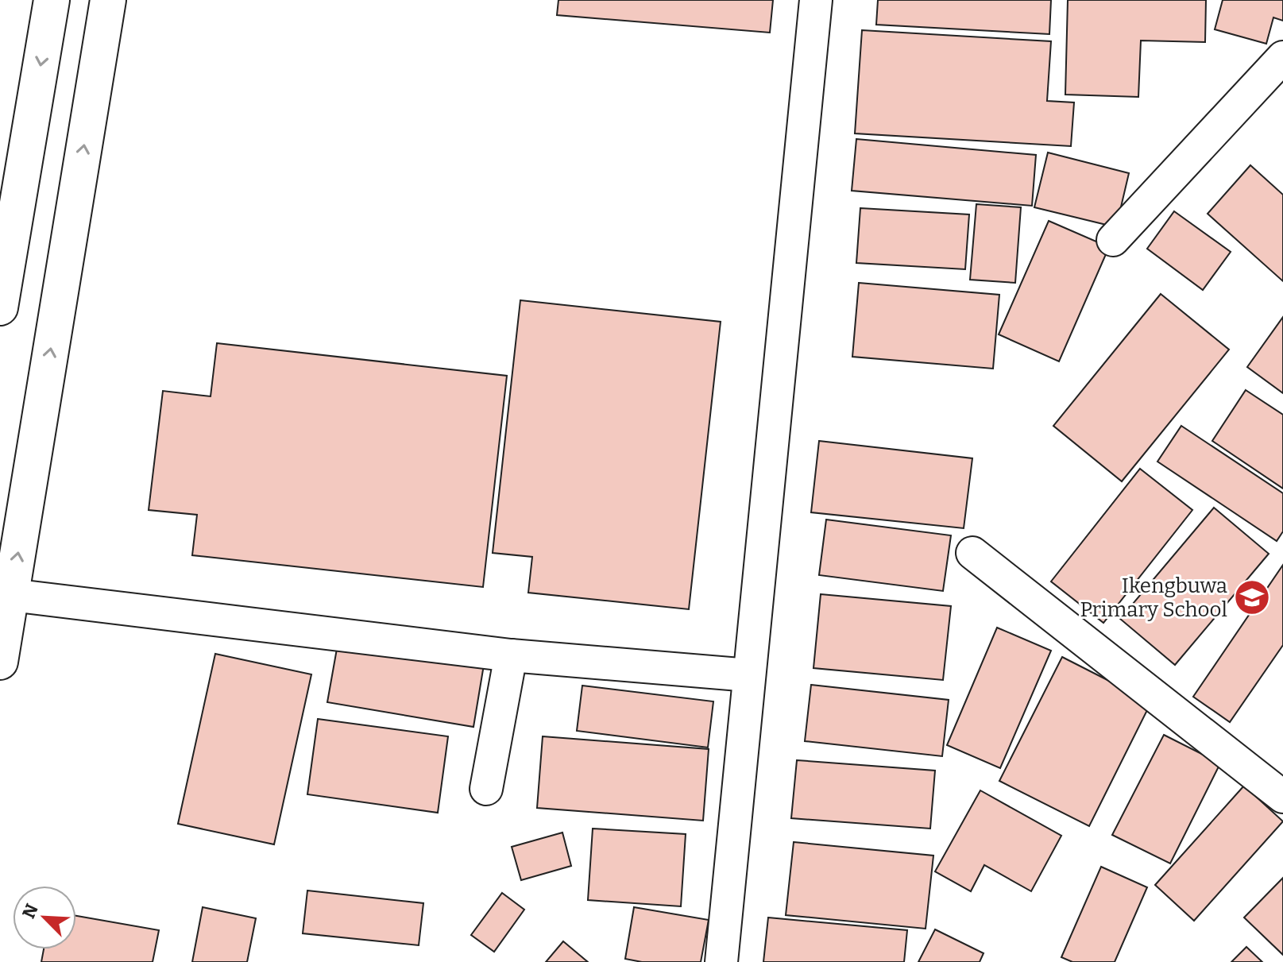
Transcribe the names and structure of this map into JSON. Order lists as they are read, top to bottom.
{
  "places": {
    "school or university": ["Ikengbuwa Primary School"]
  },
  "north": "top left"
}
